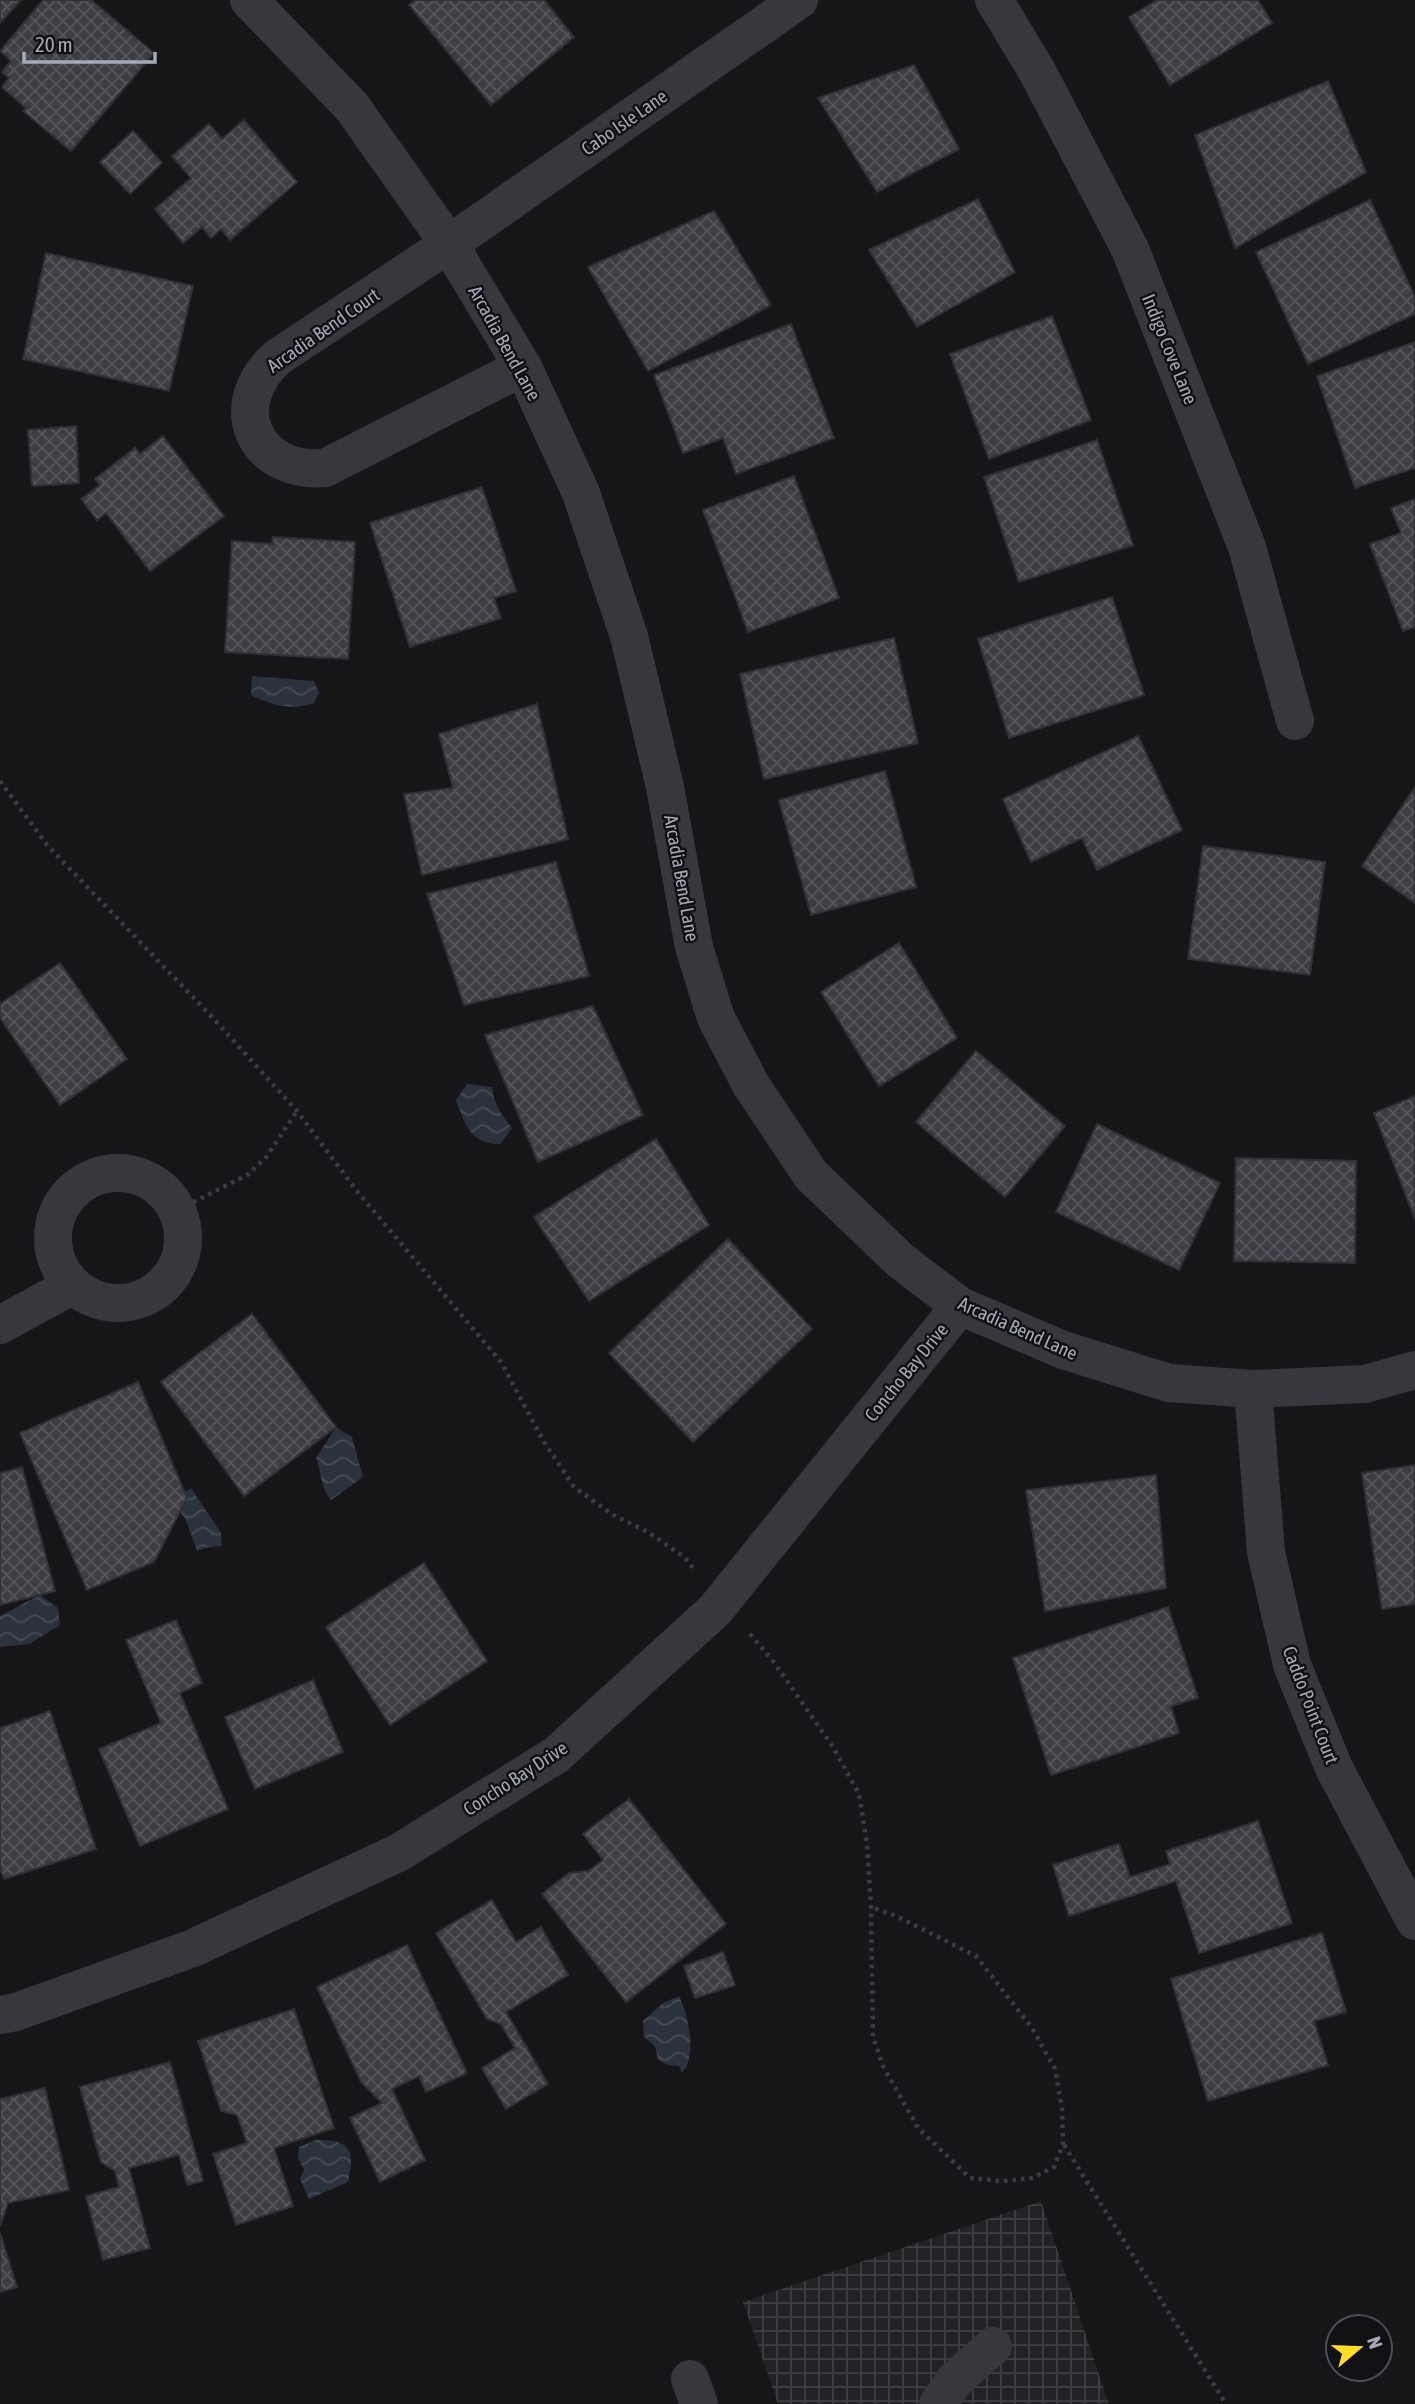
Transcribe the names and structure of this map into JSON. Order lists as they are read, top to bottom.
{
  "streets": {
    "street": [
      "Cabo Isle Lane",
      "Arcadia Bend Court",
      "Arcadia Bend Lane",
      "Indigo Cove Lane",
      "Concho Bay Drive",
      "Caddo Point Court"
    ]
  },
  "crossings": [
    ["Cabo Isle Lane", "Arcadia Bend Court"],
    ["Cabo Isle Lane", "Arcadia Bend Lane"],
    ["Arcadia Bend Court", "Arcadia Bend Lane"],
    ["Arcadia Bend Lane", "Concho Bay Drive"],
    ["Arcadia Bend Lane", "Caddo Point Court"]
  ],
  "scale_bar": "20 m",
  "north": "right"
}
